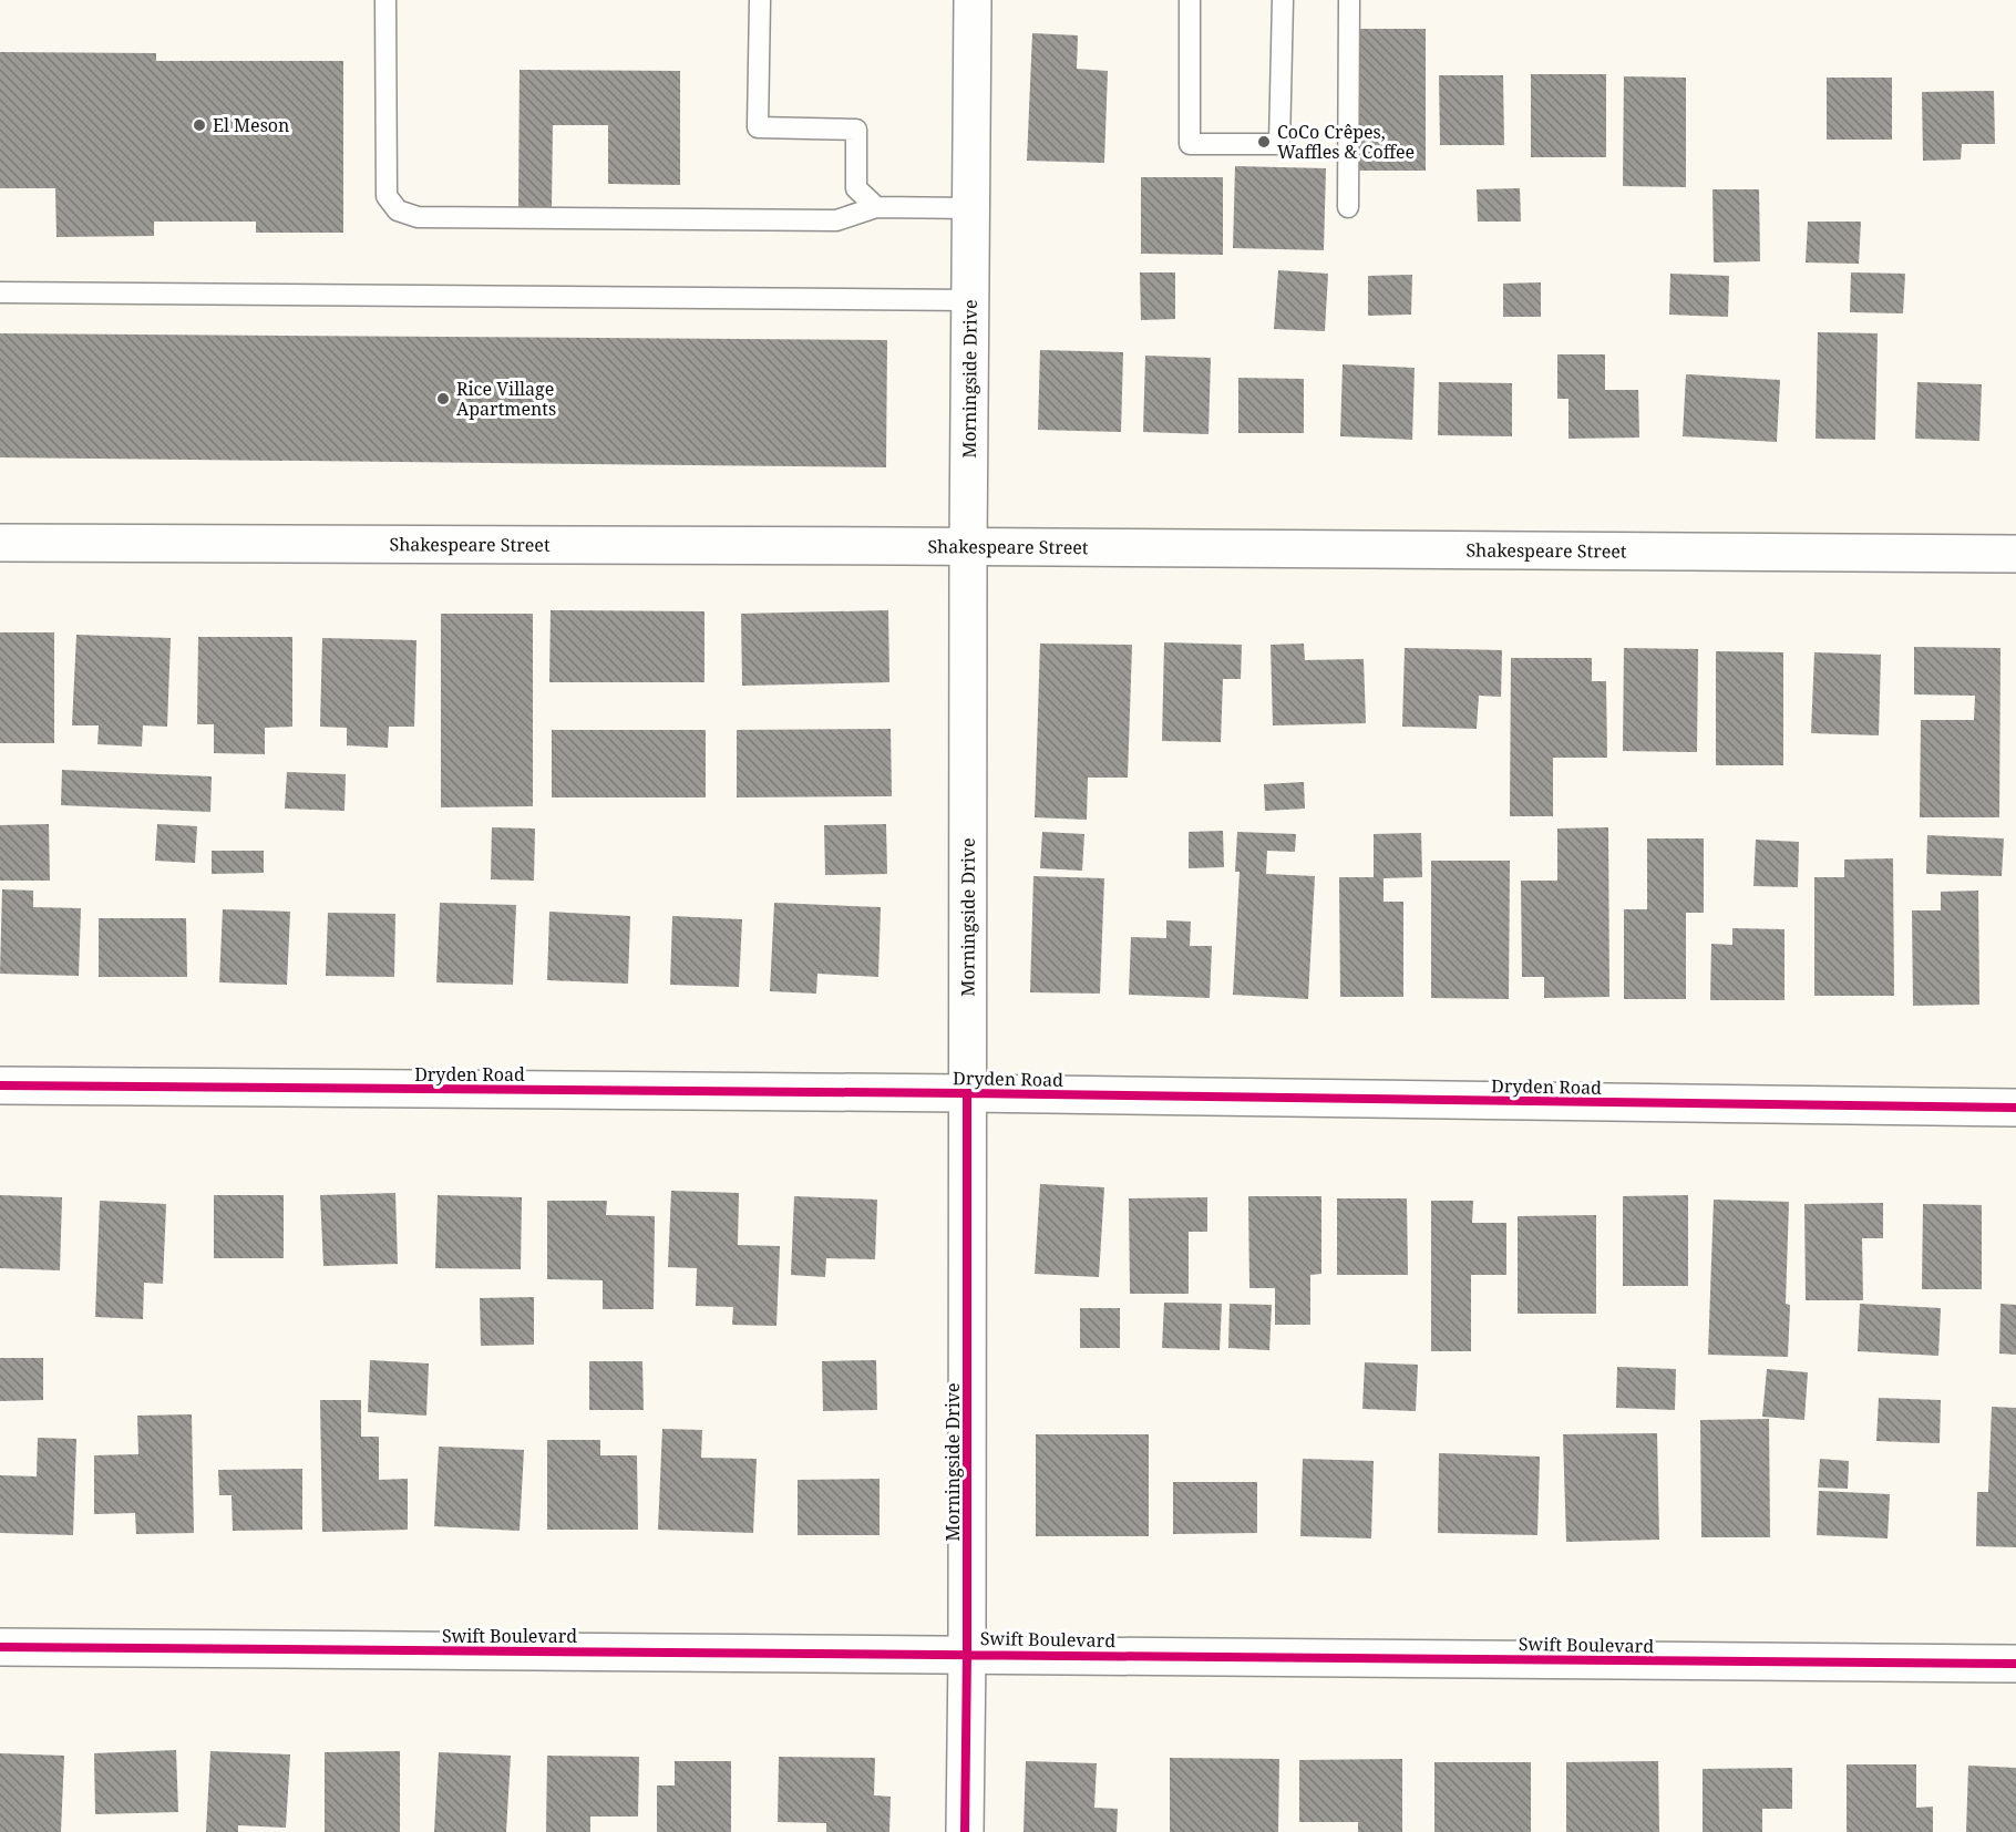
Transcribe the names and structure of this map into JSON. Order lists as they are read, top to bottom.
{
  "streets": {
    "street": [
      "Morningside Drive",
      "Shakespeare Street",
      "Dryden Road",
      "Swift Boulevard"
    ]
  },
  "crossings": [
    ["Morningside Drive", "Shakespeare Street"],
    ["Morningside Drive", "Dryden Road"],
    ["Morningside Drive", "Swift Boulevard"]
  ],
  "places": ["El Meson", "CoCo Crêpes, Waffles & Coffee", "Rice Village Apartments"]
}
